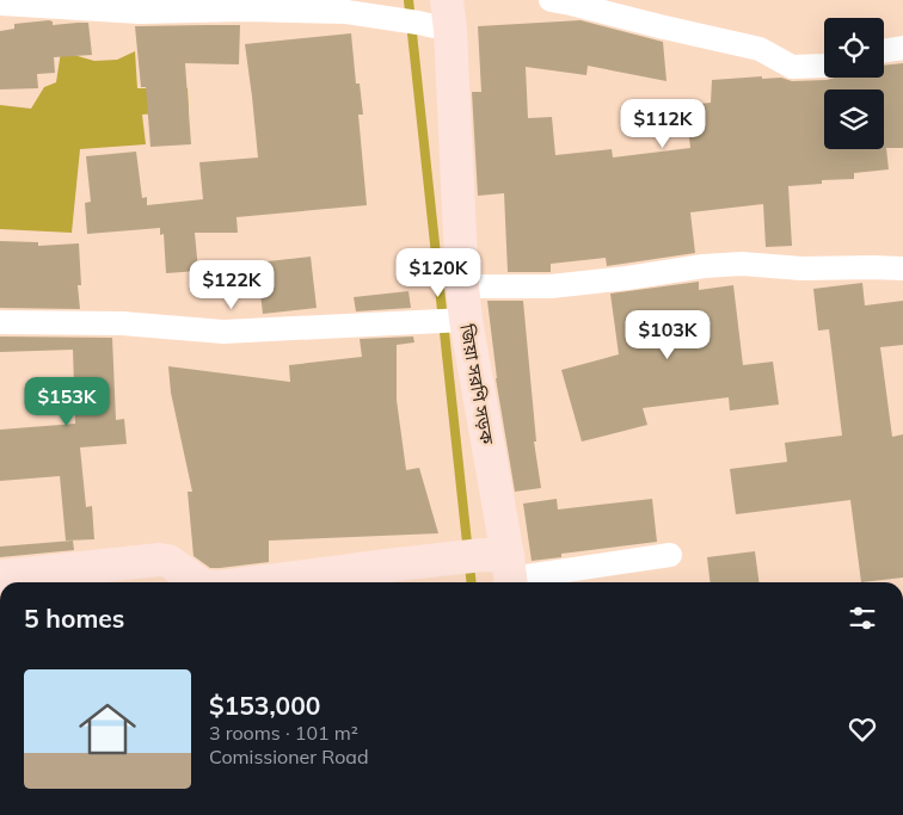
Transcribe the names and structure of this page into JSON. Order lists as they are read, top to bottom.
{
  "streets": {
    "main road": ["জিয়া সরণি সড়ক"]
  },
  "page": {
    "price": [
      "$112K",
      "$120K",
      "$122K",
      "$103K",
      "$153K"
    ],
    "heading": "5 homes",
    "list": [
      {
        "name": "$153,000",
        "note": "3 rooms · 101 m² · Comissioner Road"
      }
    ]
  }
}
